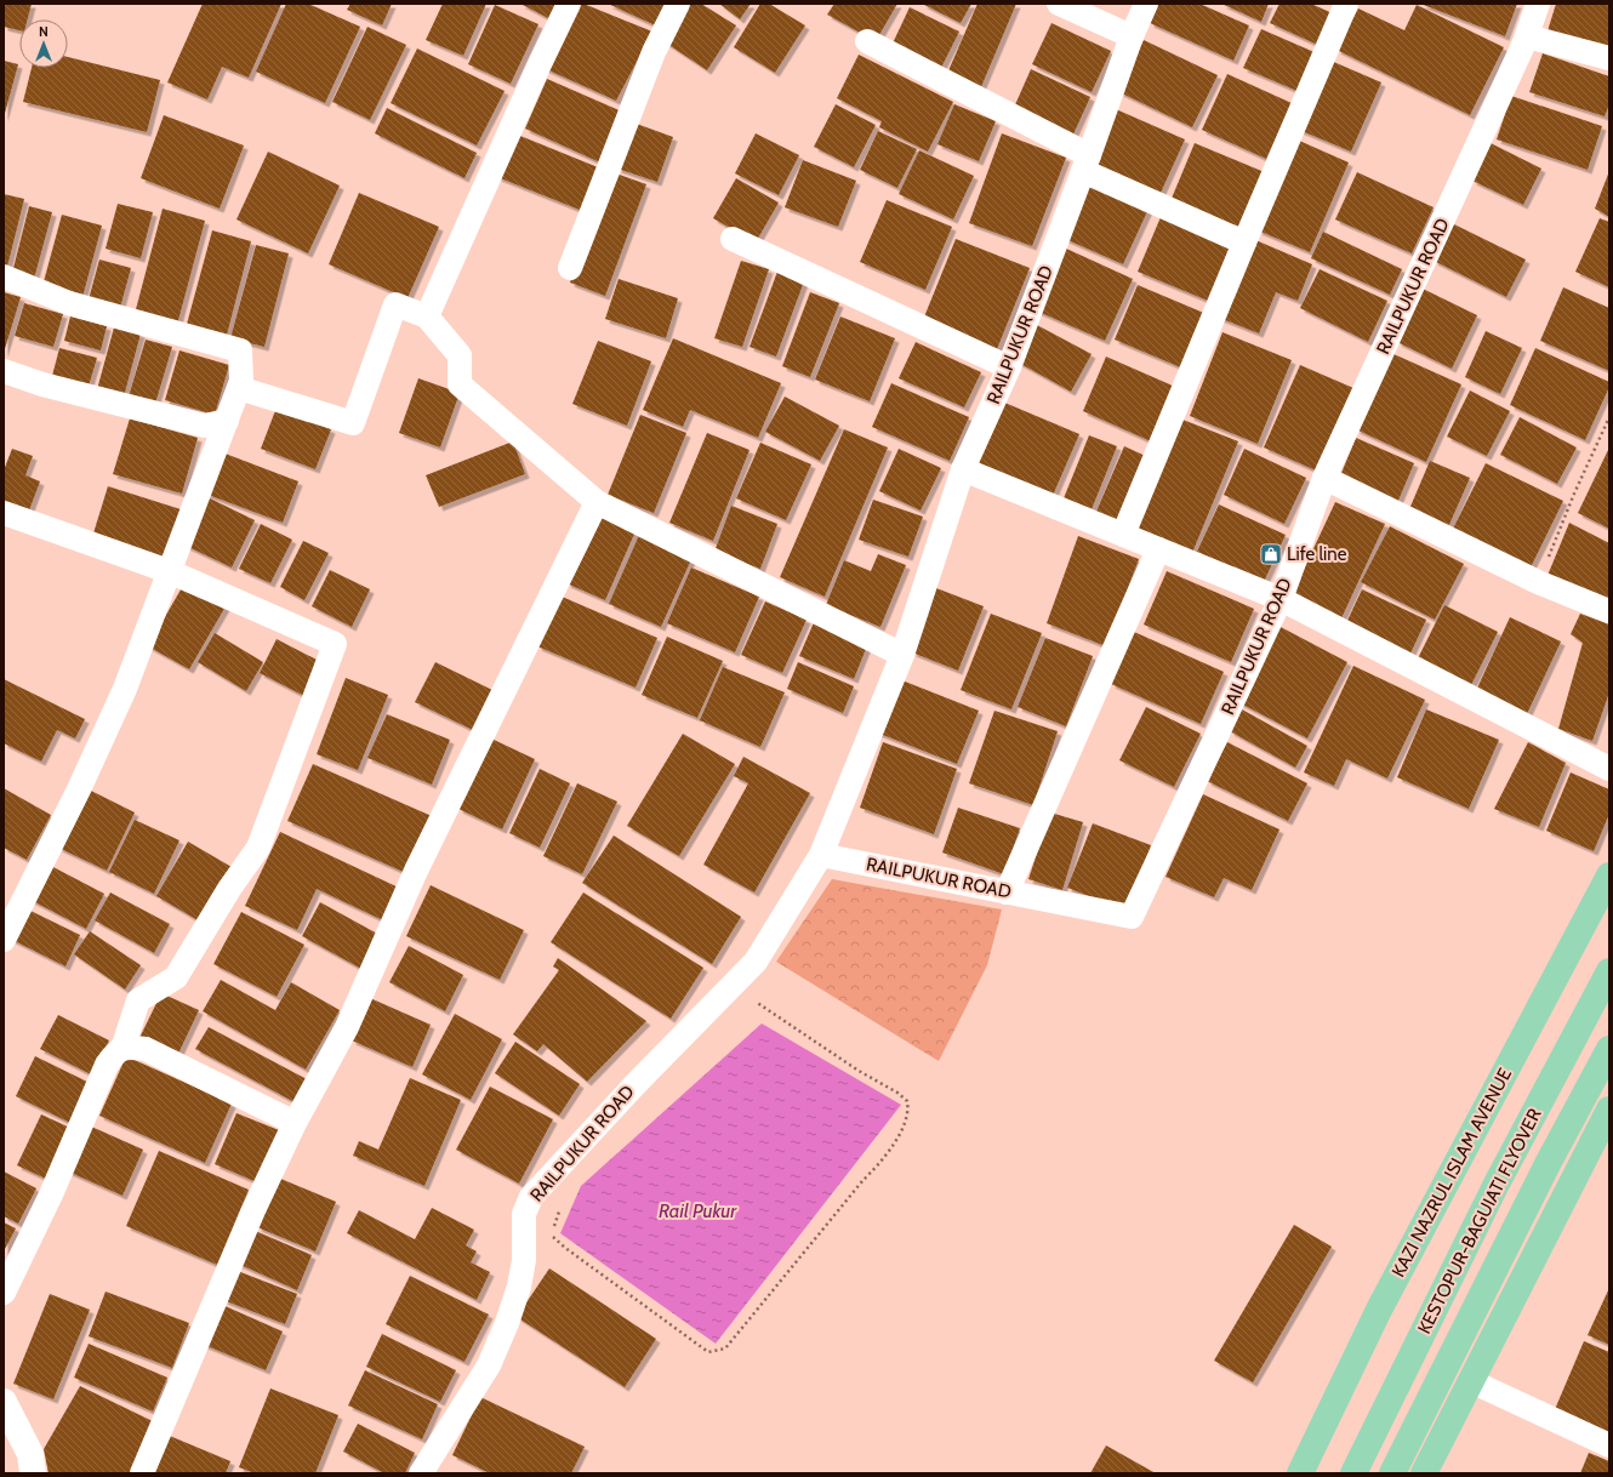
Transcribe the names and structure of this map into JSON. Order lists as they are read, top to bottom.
{
  "streets": {
    "main road": ["KAZI NAZRUL ISLAM AVENUE", "KESTOPUR-BAGUIATI FLYOVER"],
    "street": ["RAILPUKUR ROAD"]
  },
  "water": ["Rail Pukur"],
  "places": {
    "shop": ["Life line"]
  },
  "north": "top"
}
